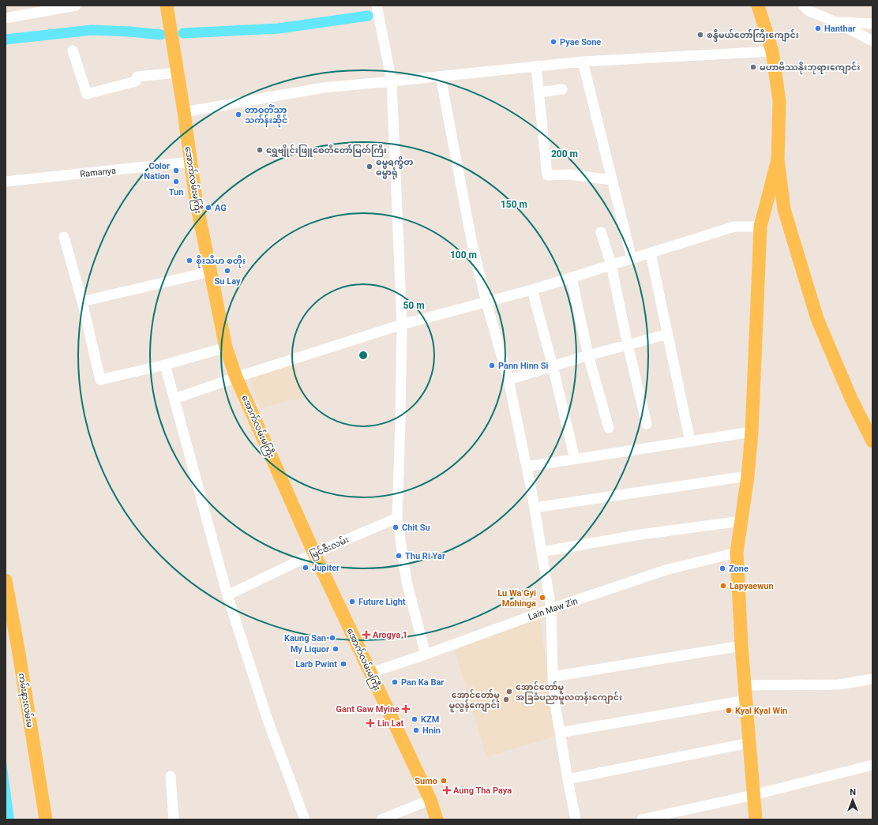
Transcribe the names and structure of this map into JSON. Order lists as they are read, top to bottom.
{
  "streets": {
    "main road": ["အောက်လမ်းမကြီး", "ကမ်းနားလမ်းမ"],
    "street": ["Ramanya", "မြင်ဇီးလမ်း", "Lain Maw Zin"]
  },
  "crossings": [
    ["Ramanya", "အောက်လမ်းမကြီး"],
    ["အောက်လမ်းမကြီး", "မြင်ဇီးလမ်း"],
    ["အောက်လမ်းမကြီး", "Lain Maw Zin"]
  ],
  "places": {
    "other": [
      "Hanthar",
      "စန္ဒီမယ်တော်ကြီးကျောင်း",
      "Pyae Sone",
      "မဟာဗိဿနိုးဘုရားကျောင်း",
      "တာဝတိံသာ သက်န်းဆိုင်",
      "ရွှေဗျိုင်းဖြူစေတီတော်မြတ်ကြီး",
      "ဓမ္မရက္ခိတ ဓမ္မာရုံ",
      "Color Nation",
      "Tun",
      "AG",
      "စိုးသီဟ စတိုး",
      "Su Lay",
      "Pann Hinn Si",
      "Chit Su",
      "Thu Ri Yar",
      "Jupiter",
      "Zone",
      "Lapyaewun",
      "Lu Wa Gyi Mohinga",
      "Future Light",
      "Kaung San",
      "My Liquor",
      "Larb Pwint",
      "Pan Ka Bar",
      "အောင်တော်မူ အခြခံပညာမူလတန်းကျောင်း",
      "အောင်တော်မူ မူလွန်ကျောင်း",
      "Kyal Kyal Win",
      "KZM",
      "Hnin",
      "Sumo"
    ],
    "health": [
      "Arogya 1",
      "Gant Gaw Myine",
      "Lin Lat",
      "Aung Tha Paya"
    ]
  },
  "north": "top",
  "rings": [
    "200 m",
    "150 m",
    "100 m",
    "50 m"
  ]
}
